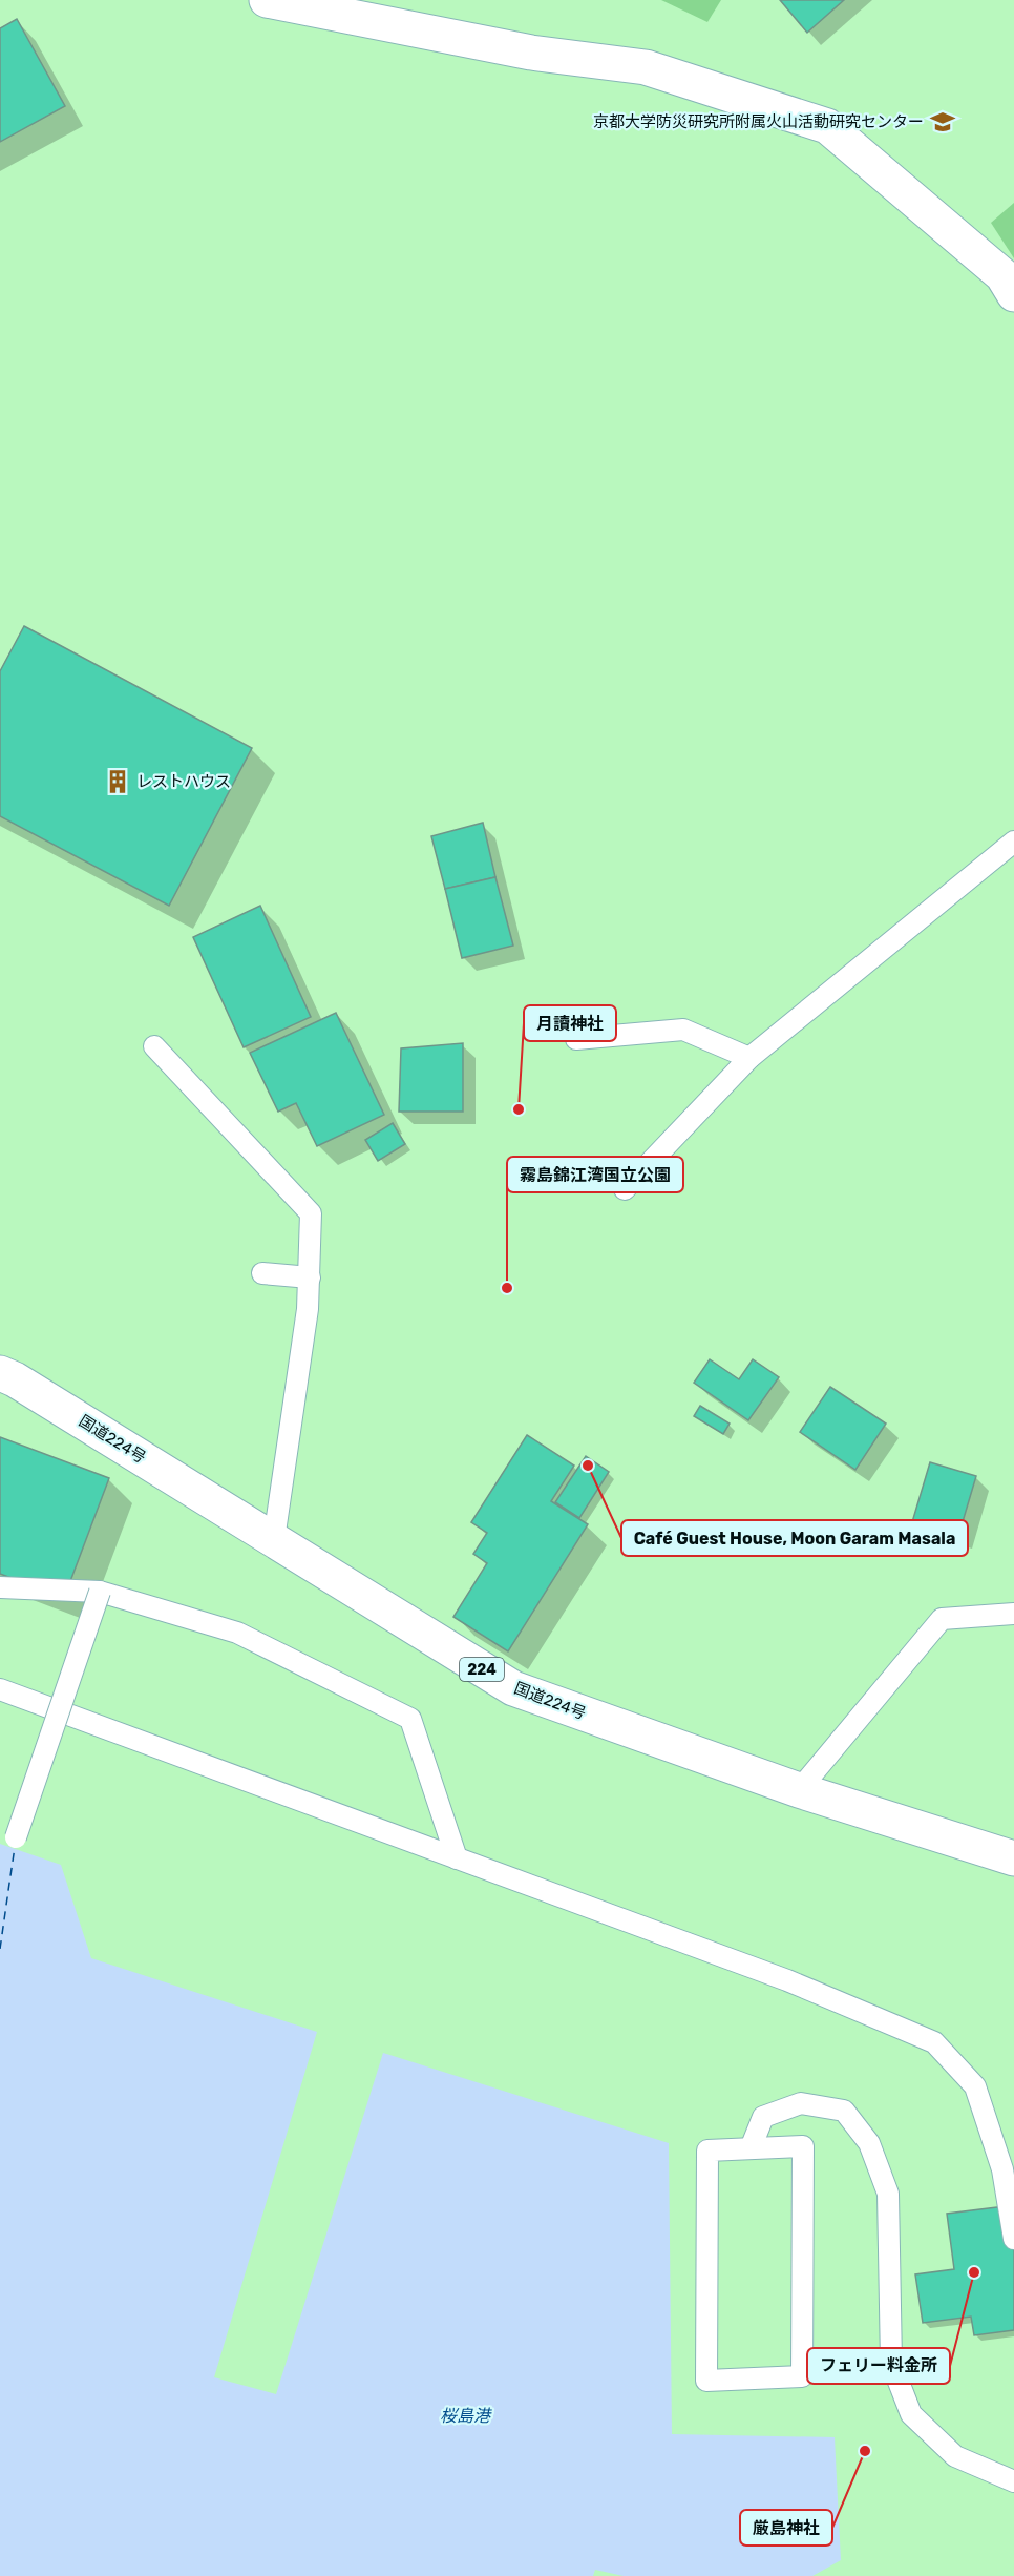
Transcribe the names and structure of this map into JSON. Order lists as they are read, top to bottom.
{
  "streets": {
    "main road": ["国道224号", "224"]
  },
  "water": ["桜島港"],
  "places": {
    "school or university": ["京都大学防災研究所附属火山活動研究センター"],
    "building": ["レストハウス"],
    "other": [
      "月讀神社",
      "霧島錦江湾国立公園",
      "Café Guest House, Moon Garam Masala",
      "フェリー料金所",
      "厳島神社"
    ]
  }
}
